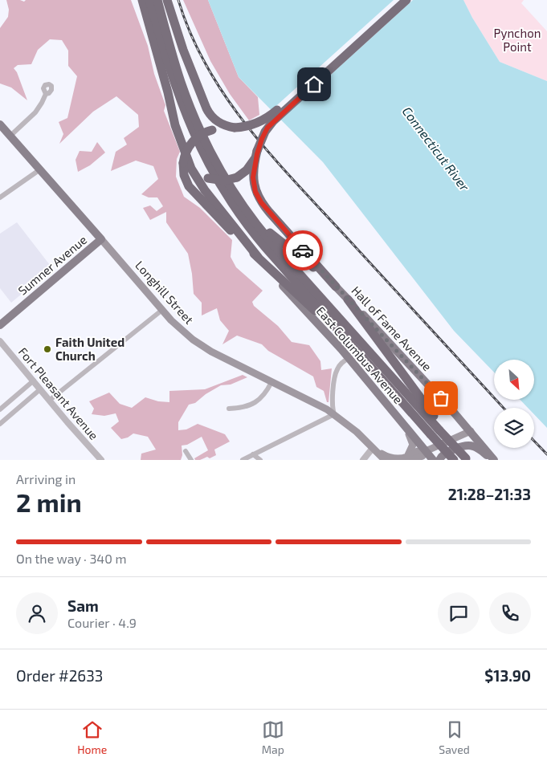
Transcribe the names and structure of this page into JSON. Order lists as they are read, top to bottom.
{
  "streets": {
    "main road": [
      "Sumner Avenue",
      "Longhill Street",
      "Hall of Fame Avenue",
      "East Columbus Avenue"
    ],
    "street": ["Fort Pleasant Avenue"]
  },
  "crossings": [
    ["Sumner Avenue", "Longhill Street"]
  ],
  "water": ["Connecticut River"],
  "parks": ["Pynchon Point"],
  "places": ["Faith United Church"],
  "north": "bottom right",
  "page": {
    "heading": ["2 min", "Arriving in", "21:28–21:33"],
    "panel": [
      "Sam",
      "Courier · 4.9",
      "Order #2633",
      "$13.90"
    ],
    "bar": "On the way · 340 m",
    "tabs": ["Home", "Map", "Saved"]
  }
}
